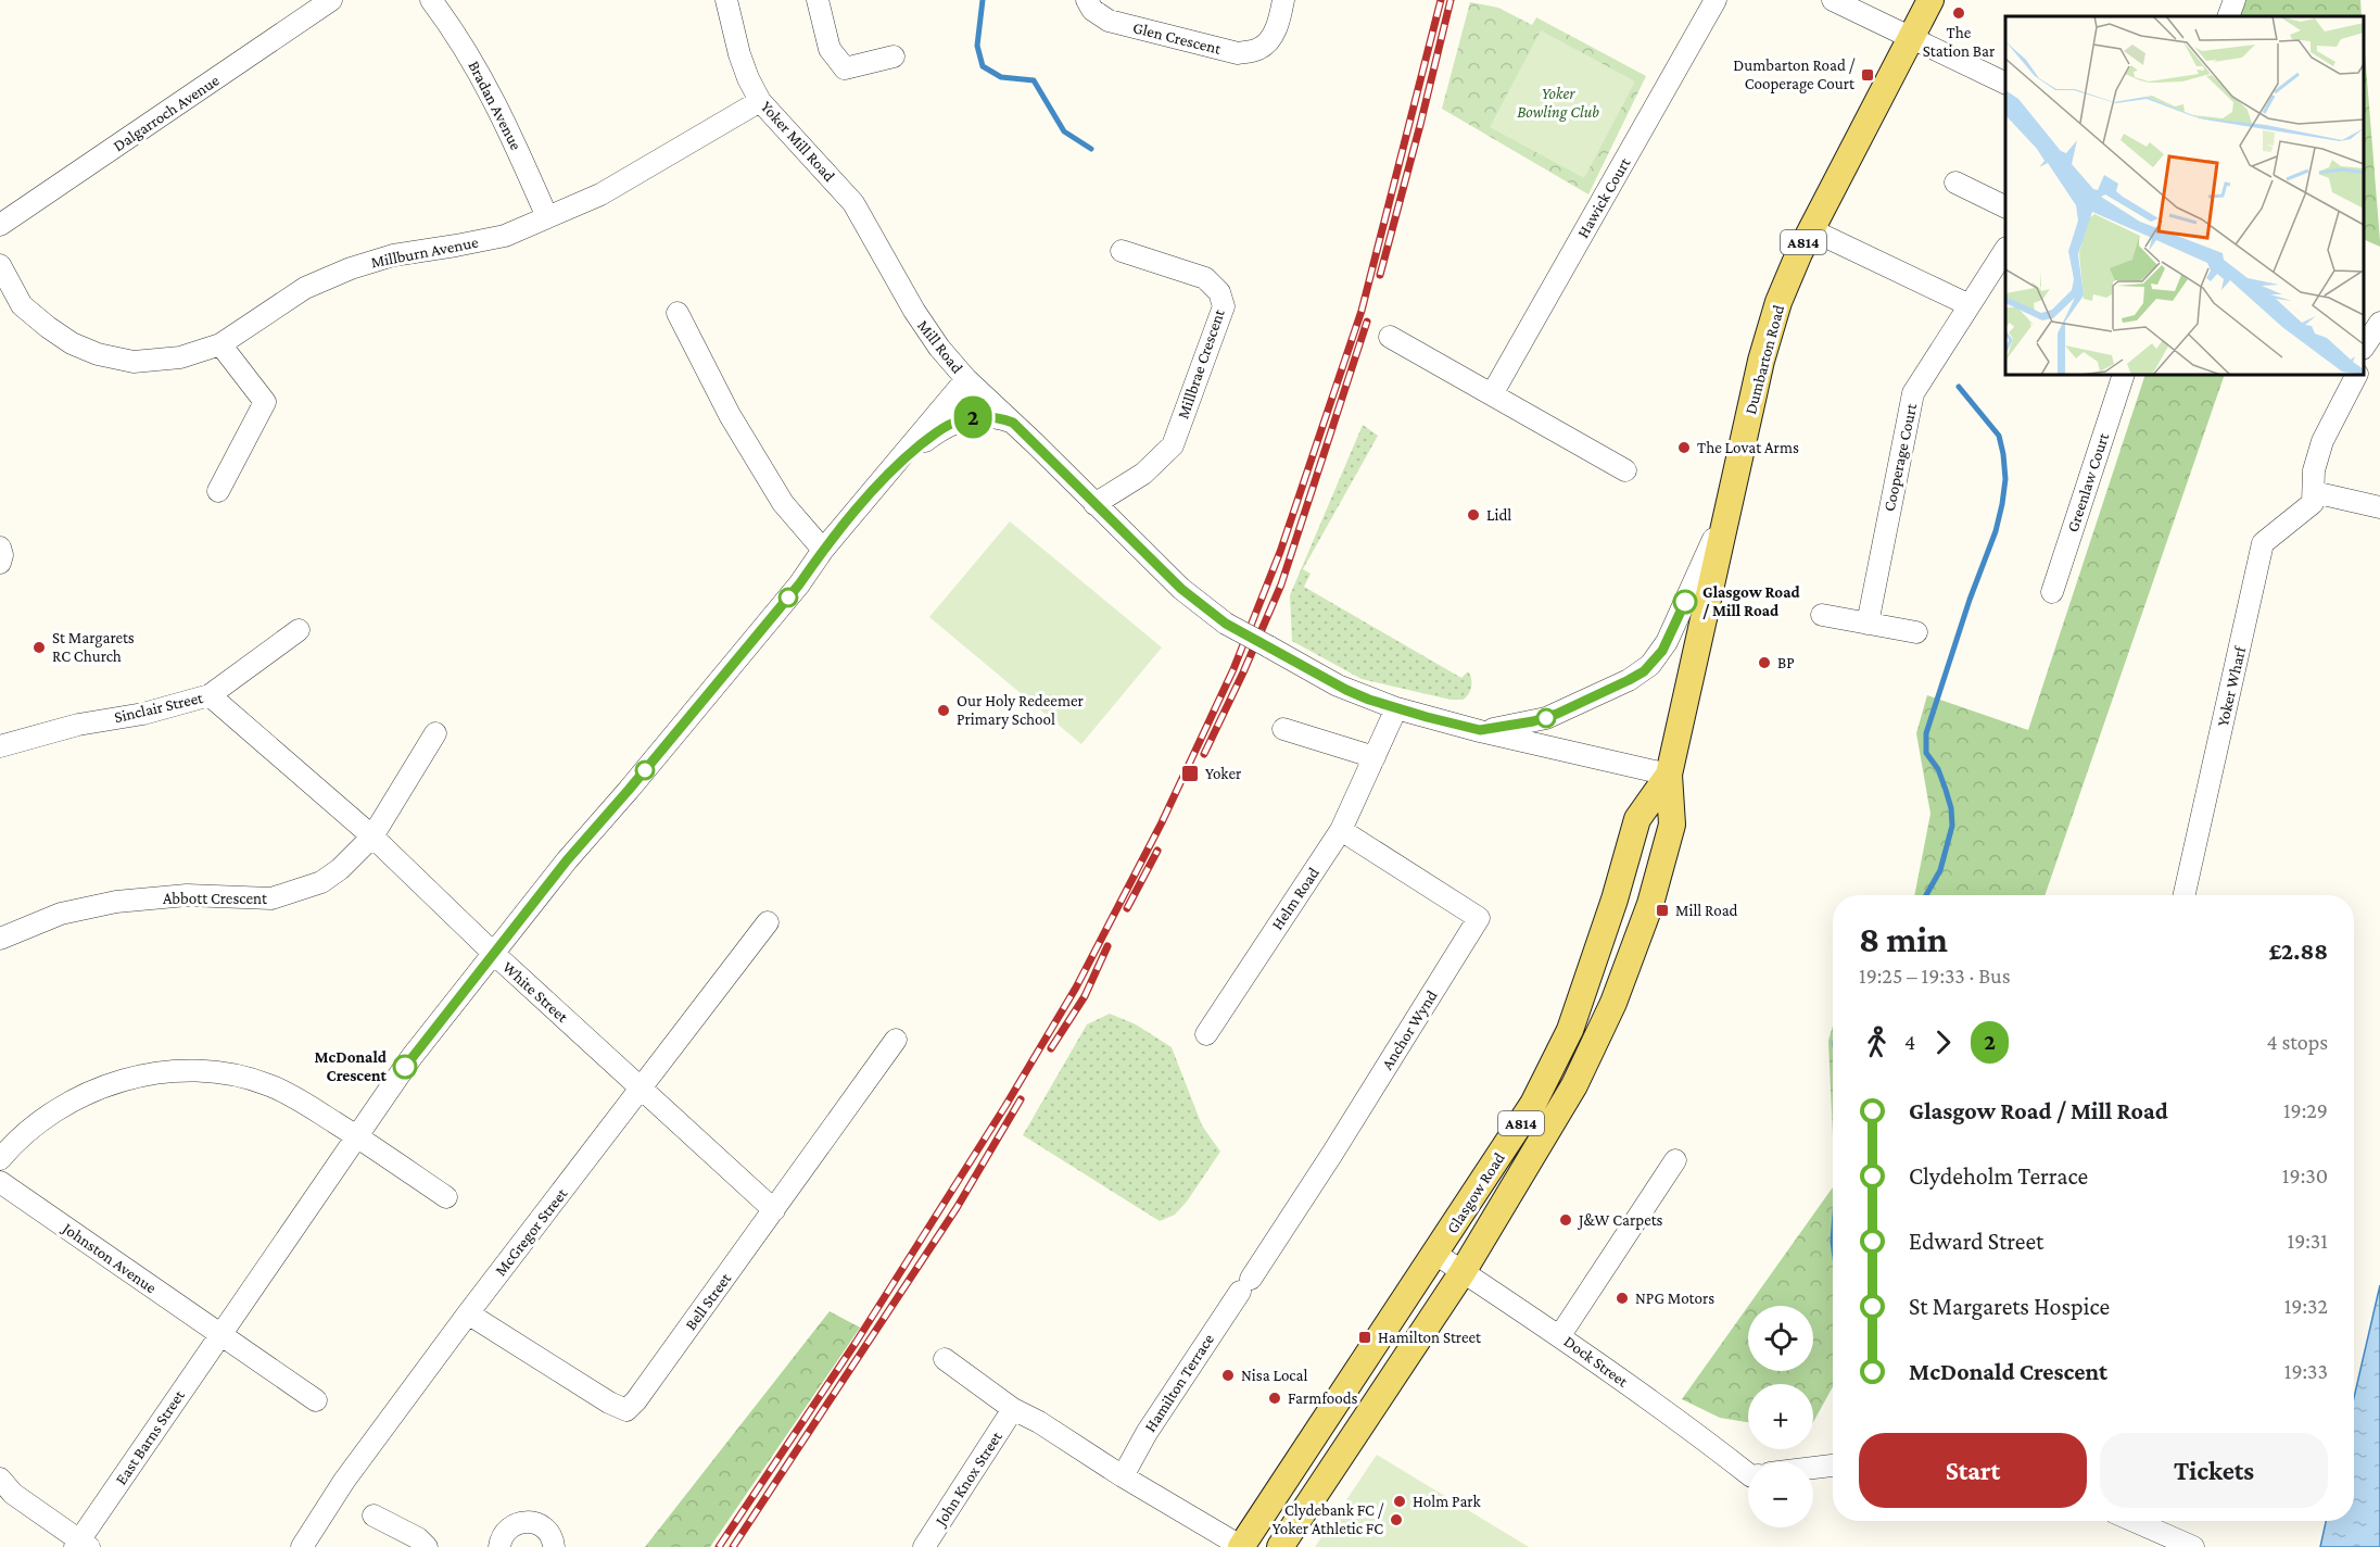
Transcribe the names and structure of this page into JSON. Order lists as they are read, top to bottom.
{
  "streets": {
    "main road": ["A814", "Dumbarton Road", "Glasgow Road"],
    "street": [
      "Glen Crescent",
      "Bradan Avenue",
      "Dalgarroch Avenue",
      "Yoker Mill Road",
      "Hawick Court",
      "Millburn Avenue",
      "Mill Road",
      "Millbrae Crescent",
      "Cooperage Court",
      "Greenlaw Court",
      "Yoker Wharf",
      "Sinclair Street",
      "Abbott Crescent",
      "Helm Road",
      "White Street",
      "Anchor Wynd",
      "McGregor Street",
      "Johnston Avenue",
      "Bell Street",
      "Dock Street",
      "Hamilton Terrace",
      "East Barns Street",
      "John Knox Street"
    ]
  },
  "crossings": [
    ["Bradan Avenue", "Millburn Avenue"],
    ["Yoker Mill Road", "Millburn Avenue"],
    ["Yoker Mill Road", "Mill Road"],
    ["Mill Road", "Dumbarton Road"],
    ["Mill Road", "Millbrae Crescent"],
    ["Mill Road", "Helm Road"],
    ["Mill Road", "Glasgow Road"],
    ["Mill Road", "East Barns Street"],
    ["Dumbarton Road", "Glasgow Road"],
    ["Sinclair Street", "White Street"],
    ["Abbott Crescent", "White Street"],
    ["Helm Road", "Anchor Wynd"],
    ["White Street", "McGregor Street"],
    ["White Street", "Bell Street"],
    ["White Street", "East Barns Street"],
    ["Anchor Wynd", "Hamilton Terrace"],
    ["Glasgow Road", "Dock Street"],
    ["McGregor Street", "Bell Street"],
    ["Johnston Avenue", "East Barns Street"]
  ],
  "parks": ["Yoker Bowling Club"],
  "places": {
    "other": [
      "The Station Bar",
      "The Lovat Arms",
      "Lidl",
      "Glasgow Road / Mill Road",
      "St Margarets RC Church",
      "BP",
      "Our Holy Redeemer Primary School",
      "McDonald Crescent",
      "J&W Carpets",
      "NPG Motors",
      "Nisa Local",
      "Farmfoods",
      "Holm Park",
      "Clydebank FC / Yoker Athletic FC"
    ],
    "transit": [
      "Dumbarton Road / Cooperage Court",
      "Yoker",
      "Mill Road",
      "Hamilton Street"
    ]
  },
  "lines": ["bus line 2"],
  "page": {
    "on_map": "2",
    "heading": ["8 min", "19:25 – 19:33 · Bus", "£2.88"],
    "legs": ["4", "2", "4 stops"],
    "list": [
      {
        "name": "Glasgow Road / Mill Road",
        "value": "19:29"
      },
      {
        "name": "Clydeholm Terrace",
        "value": "19:30"
      },
      {
        "name": "Edward Street",
        "value": "19:31"
      },
      {
        "name": "St Margarets Hospice",
        "value": "19:32"
      },
      {
        "name": "McDonald Crescent",
        "value": "19:33"
      }
    ],
    "map_buttons": ["+", "−"],
    "buttons": ["Start", "Tickets"]
  }
}
